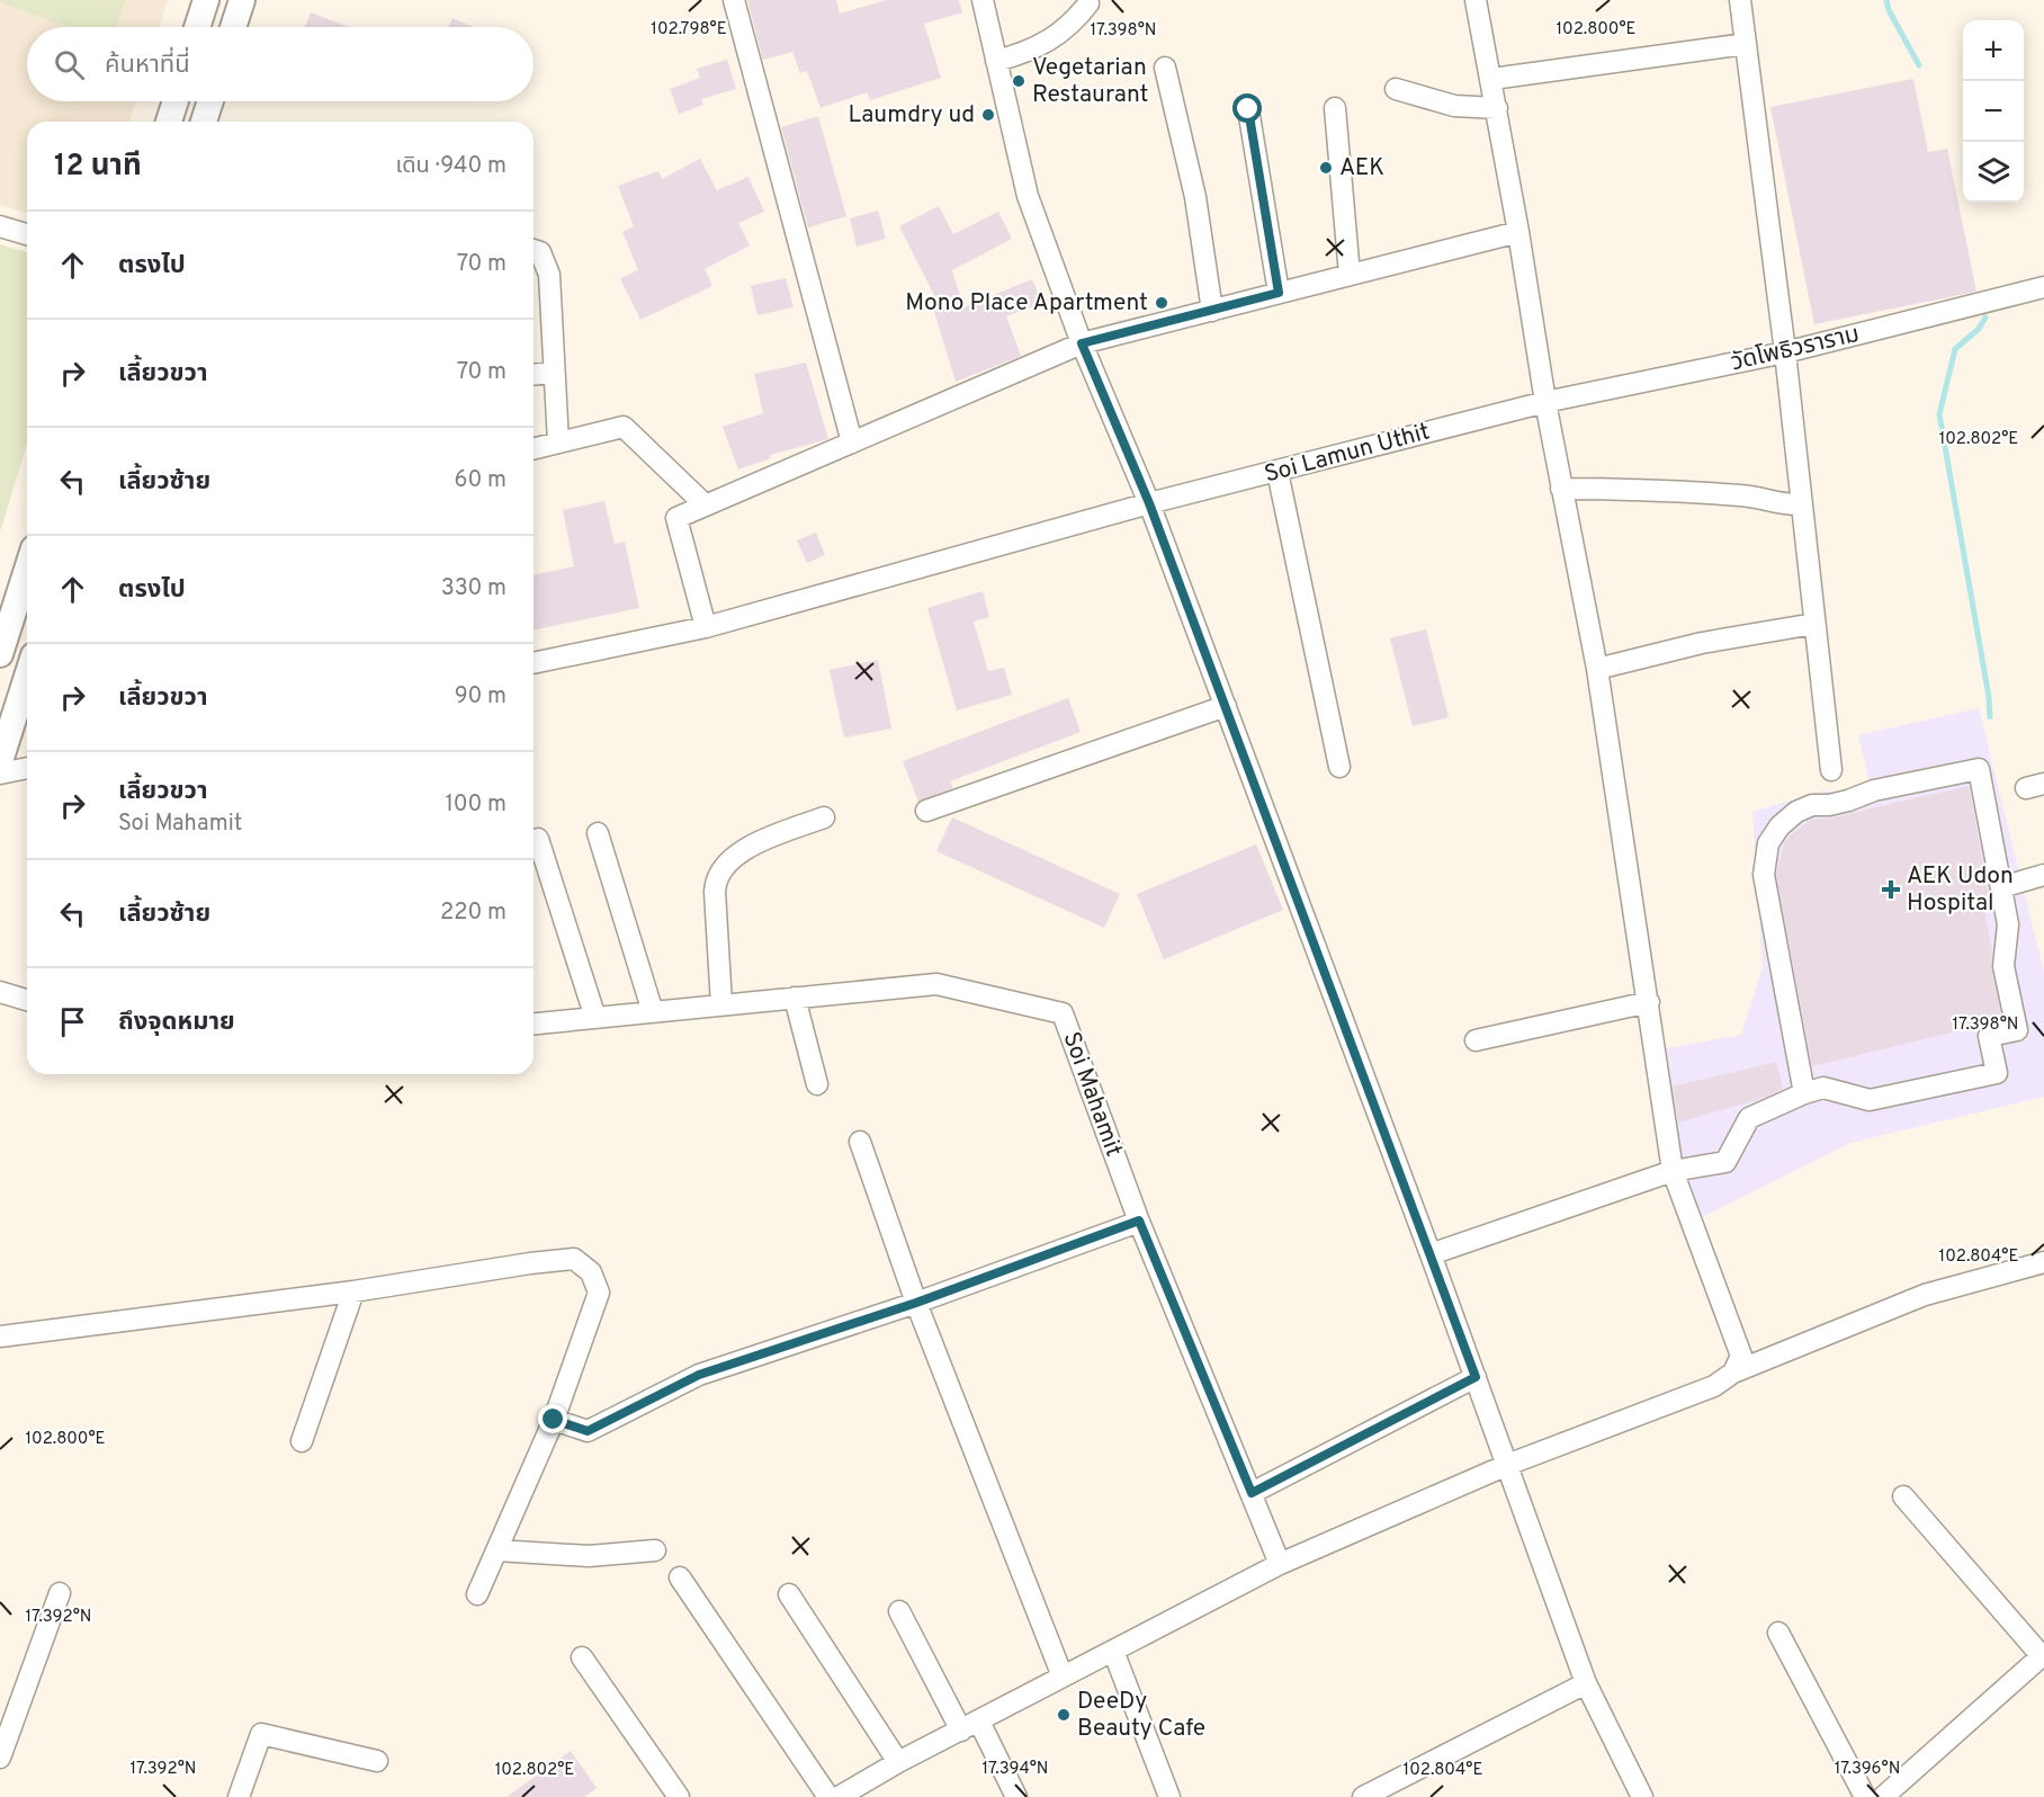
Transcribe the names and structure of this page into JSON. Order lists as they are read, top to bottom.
{
  "streets": {
    "street": ["วัดโพธิวราราม", "Soi Lamun Uthit", "Soi Mahamit"]
  },
  "crossings": [
    ["วัดโพธิวราราม", "Soi Lamun Uthit"]
  ],
  "places": {
    "other": [
      "Vegetarian Restaurant",
      "Laumdry ud",
      "AEK",
      "Mono Place Apartment",
      "DeeDy Beauty Cafe"
    ],
    "health": ["AEK Udon Hospital"]
  },
  "page": {
    "map_buttons": ["+", "−"],
    "search": "ค้นหาที่นี่",
    "heading": ["12 นาที", "เดิน · 940 m"],
    "list": [
      ["ตรงไป", "70 m"],
      ["เลี้ยวขวา", "70 m"],
      ["เลี้ยวซ้าย", "60 m"],
      ["ตรงไป", "330 m"],
      ["เลี้ยวขวา", "90 m"],
      ["เลี้ยวขวา", "Soi Mahamit", "100 m"],
      ["เลี้ยวซ้าย", "220 m"],
      "ถึงจุดหมาย"
    ]
  },
  "coordinates": [
    "102.798°E",
    "102.800°E",
    "17.398°N",
    "102.802°E",
    "102.804°E",
    "17.392°N",
    "17.394°N",
    "17.396°N"
  ]
}
